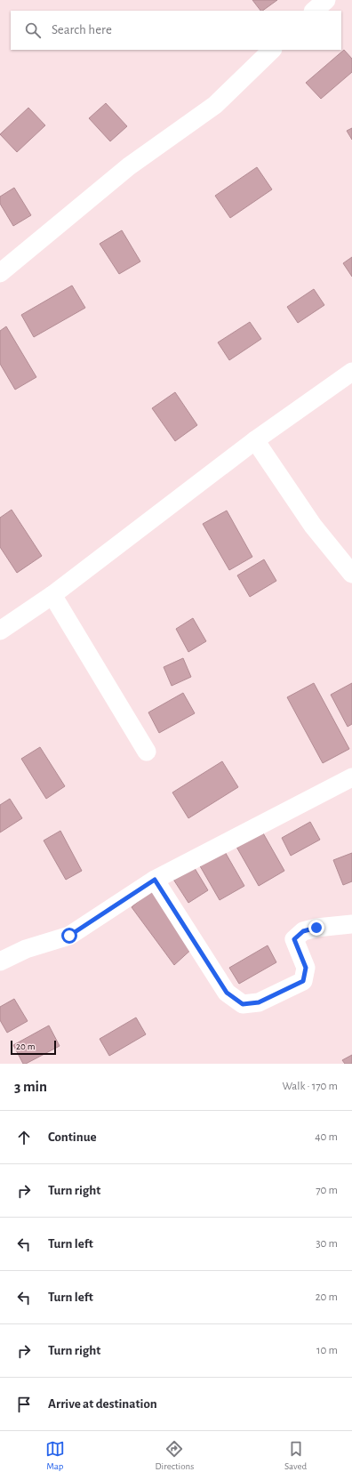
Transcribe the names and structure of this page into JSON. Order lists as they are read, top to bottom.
{
  "scale_bar": "20 m",
  "page": {
    "search": "Search here",
    "scale": "20 m",
    "heading": ["3 min", "Walk · 170 m"],
    "list": [
      ["Continue", "40 m"],
      ["Turn right", "70 m"],
      ["Turn left", "30 m"],
      ["Turn left", "20 m"],
      ["Turn right", "10 m"],
      "Arrive at destination"
    ],
    "nav": ["Map", "Directions", "Saved"]
  }
}
